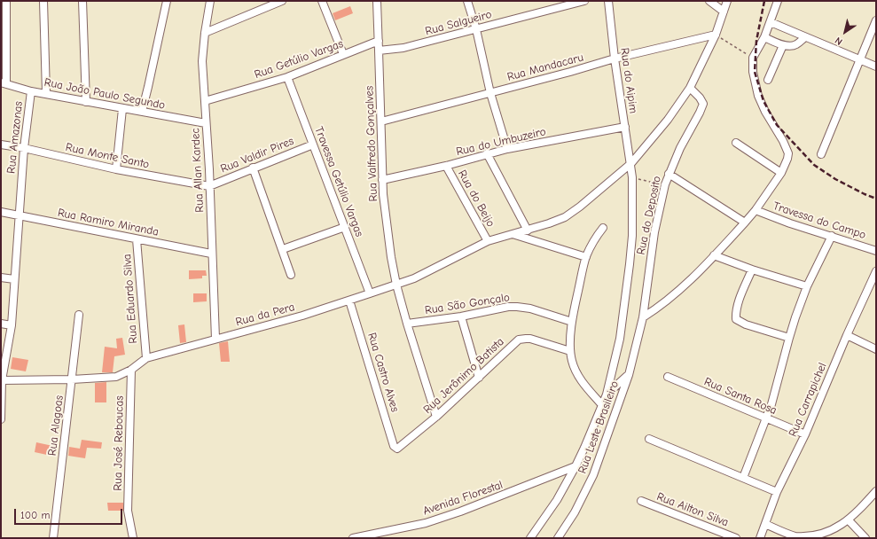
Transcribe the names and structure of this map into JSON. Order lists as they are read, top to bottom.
{
  "streets": {
    "street": [
      "Rua Salgueiro",
      "Rua Getúlio Vargas",
      "Rua Mandacaru",
      "Rua do Aipim",
      "Rua João Paulo Segundo",
      "Rua Amazonas",
      "Rua do Umbuzeiro",
      "Rua Valfredo Gonçalves",
      "Rua Valdir Pires",
      "Rua Monte Santo",
      "Rua Allan Kardec",
      "Travessa Getúlio Vargas",
      "Rua do Beijo",
      "Rua do Deposito",
      "Travessa do Campo",
      "Rua Ramiro Miranda",
      "Rua Eduardo Silva",
      "Rua São Gonçalo",
      "Rua da Pera",
      "Rua Castro Alves",
      "Rua Jerônimo Batista",
      "Rua Santa Rosa",
      "Rua Carrapichel",
      "Rua Alagoas",
      "Rua Leste Brasileiro",
      "Rua José Reboucas",
      "Avenida Florestal",
      "Rua Ailton Silva"
    ]
  },
  "crossings": [
    ["Rua Salgueiro", "Rua Valfredo Gonçalves"],
    ["Rua Getúlio Vargas", "Rua Valfredo Gonçalves"],
    ["Rua Getúlio Vargas", "Rua Allan Kardec"],
    ["Rua Getúlio Vargas", "Travessa Getúlio Vargas"],
    ["Rua Mandacaru", "Rua do Aipim"],
    ["Rua Mandacaru", "Rua Valfredo Gonçalves"],
    ["Rua Mandacaru", "Rua da Pera"],
    ["Rua do Aipim", "Rua do Umbuzeiro"],
    ["Rua do Aipim", "Rua da Pera"],
    ["Rua do Aipim", "Avenida Florestal"],
    ["Rua João Paulo Segundo", "Rua Amazonas"],
    ["Rua João Paulo Segundo", "Rua Allan Kardec"],
    ["Rua Amazonas", "Rua Monte Santo"],
    ["Rua Amazonas", "Rua Ramiro Miranda"],
    ["Rua Amazonas", "Rua da Pera"],
    ["Rua do Umbuzeiro", "Rua Valfredo Gonçalves"],
    ["Rua do Umbuzeiro", "Rua do Beijo"],
    ["Rua Valfredo Gonçalves", "Rua São Gonçalo"],
    ["Rua Valfredo Gonçalves", "Rua da Pera"],
    ["Rua Valfredo Gonçalves", "Rua Jerônimo Batista"],
    ["Rua Valdir Pires", "Rua Monte Santo"],
    ["Rua Valdir Pires", "Rua Allan Kardec"],
    ["Rua Valdir Pires", "Travessa Getúlio Vargas"],
    ["Rua Monte Santo", "Rua Allan Kardec"],
    ["Rua Allan Kardec", "Rua Ramiro Miranda"],
    ["Rua Allan Kardec", "Rua da Pera"],
    ["Travessa Getúlio Vargas", "Rua da Pera"],
    ["Rua do Beijo", "Rua da Pera"],
    ["Rua do Deposito", "Rua da Pera"],
    ["Rua do Deposito", "Rua Leste Brasileiro"],
    ["Rua Ramiro Miranda", "Rua Eduardo Silva"],
    ["Rua Eduardo Silva", "Rua da Pera"],
    ["Rua da Pera", "Rua Castro Alves"],
    ["Rua da Pera", "Rua Alagoas"],
    ["Rua da Pera", "Rua José Reboucas"],
    ["Rua Castro Alves", "Rua Jerônimo Batista"],
    ["Rua Santa Rosa", "Rua Carrapichel"]
  ],
  "scale_bar": "100 m",
  "north": "bottom left"
}
